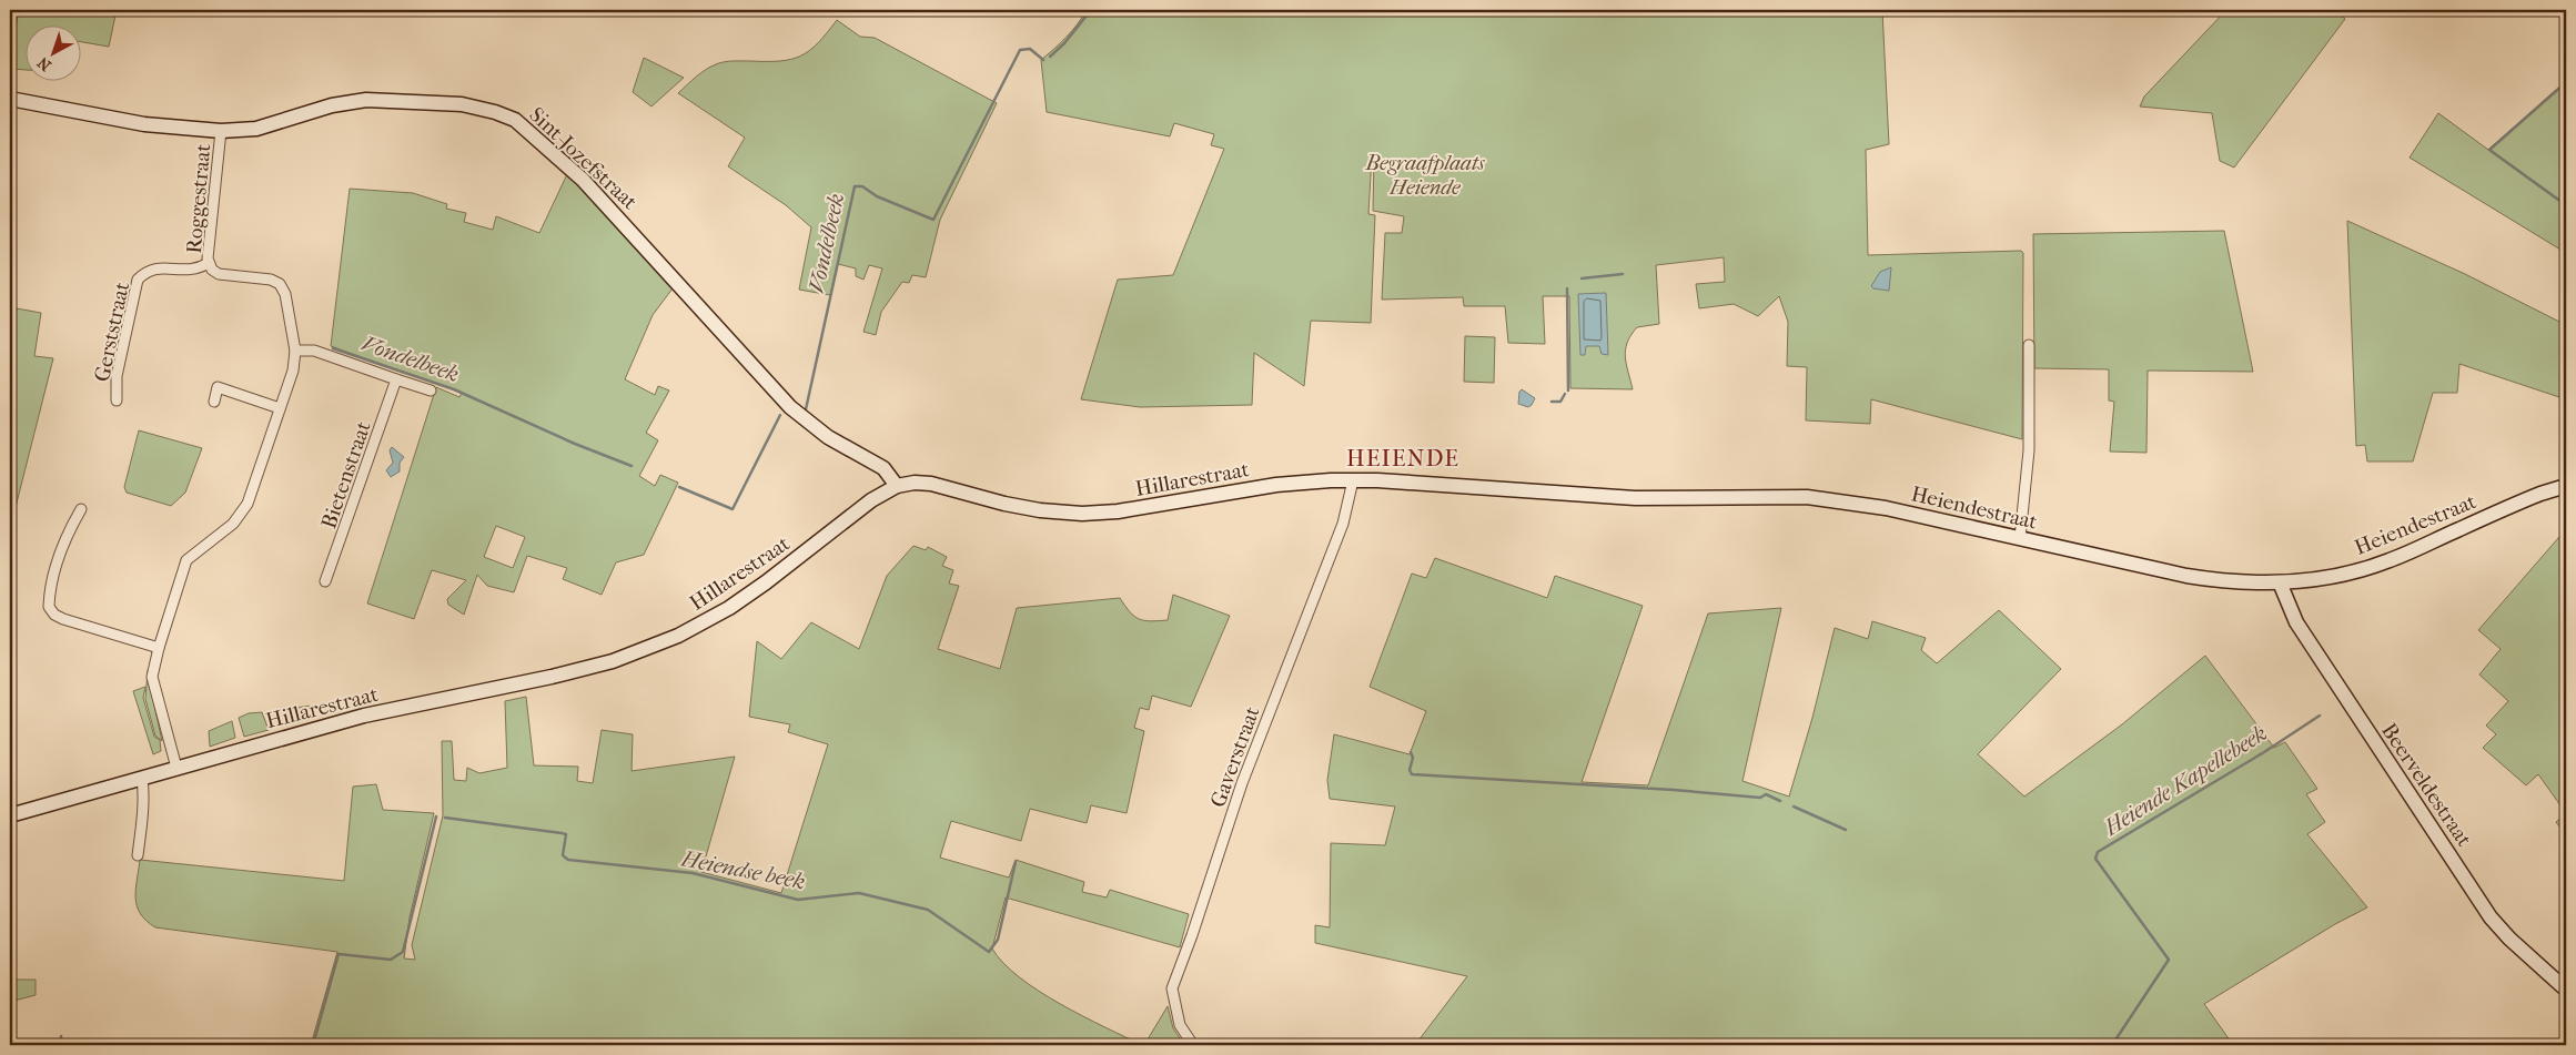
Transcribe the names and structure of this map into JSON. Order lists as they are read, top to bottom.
{
  "streets": {
    "main road": [
      "Sint-Jozefstraat",
      "Hillarestraat",
      "Heiendestraat",
      "Beerveldestraat"
    ],
    "street": [
      "Roggestraat",
      "Gerststraat",
      "Bietenstraat",
      "Gaverstraat"
    ]
  },
  "crossings": [
    ["Sint-Jozefstraat", "Roggestraat"],
    ["Sint-Jozefstraat", "Hillarestraat"],
    ["Roggestraat", "Gerststraat"],
    ["Roggestraat", "Hillarestraat"],
    ["Hillarestraat", "Heiendestraat"],
    ["Hillarestraat", "Gaverstraat"],
    ["Heiendestraat", "Gaverstraat"],
    ["Heiendestraat", "Beerveldestraat"]
  ],
  "districts": ["HEIENDE"],
  "water": ["Vondelbeek", "Heiende Kapellebeek", "Heiendse beek"],
  "parks": ["Begraafplaats Heiende"],
  "north": "bottom left"
}
